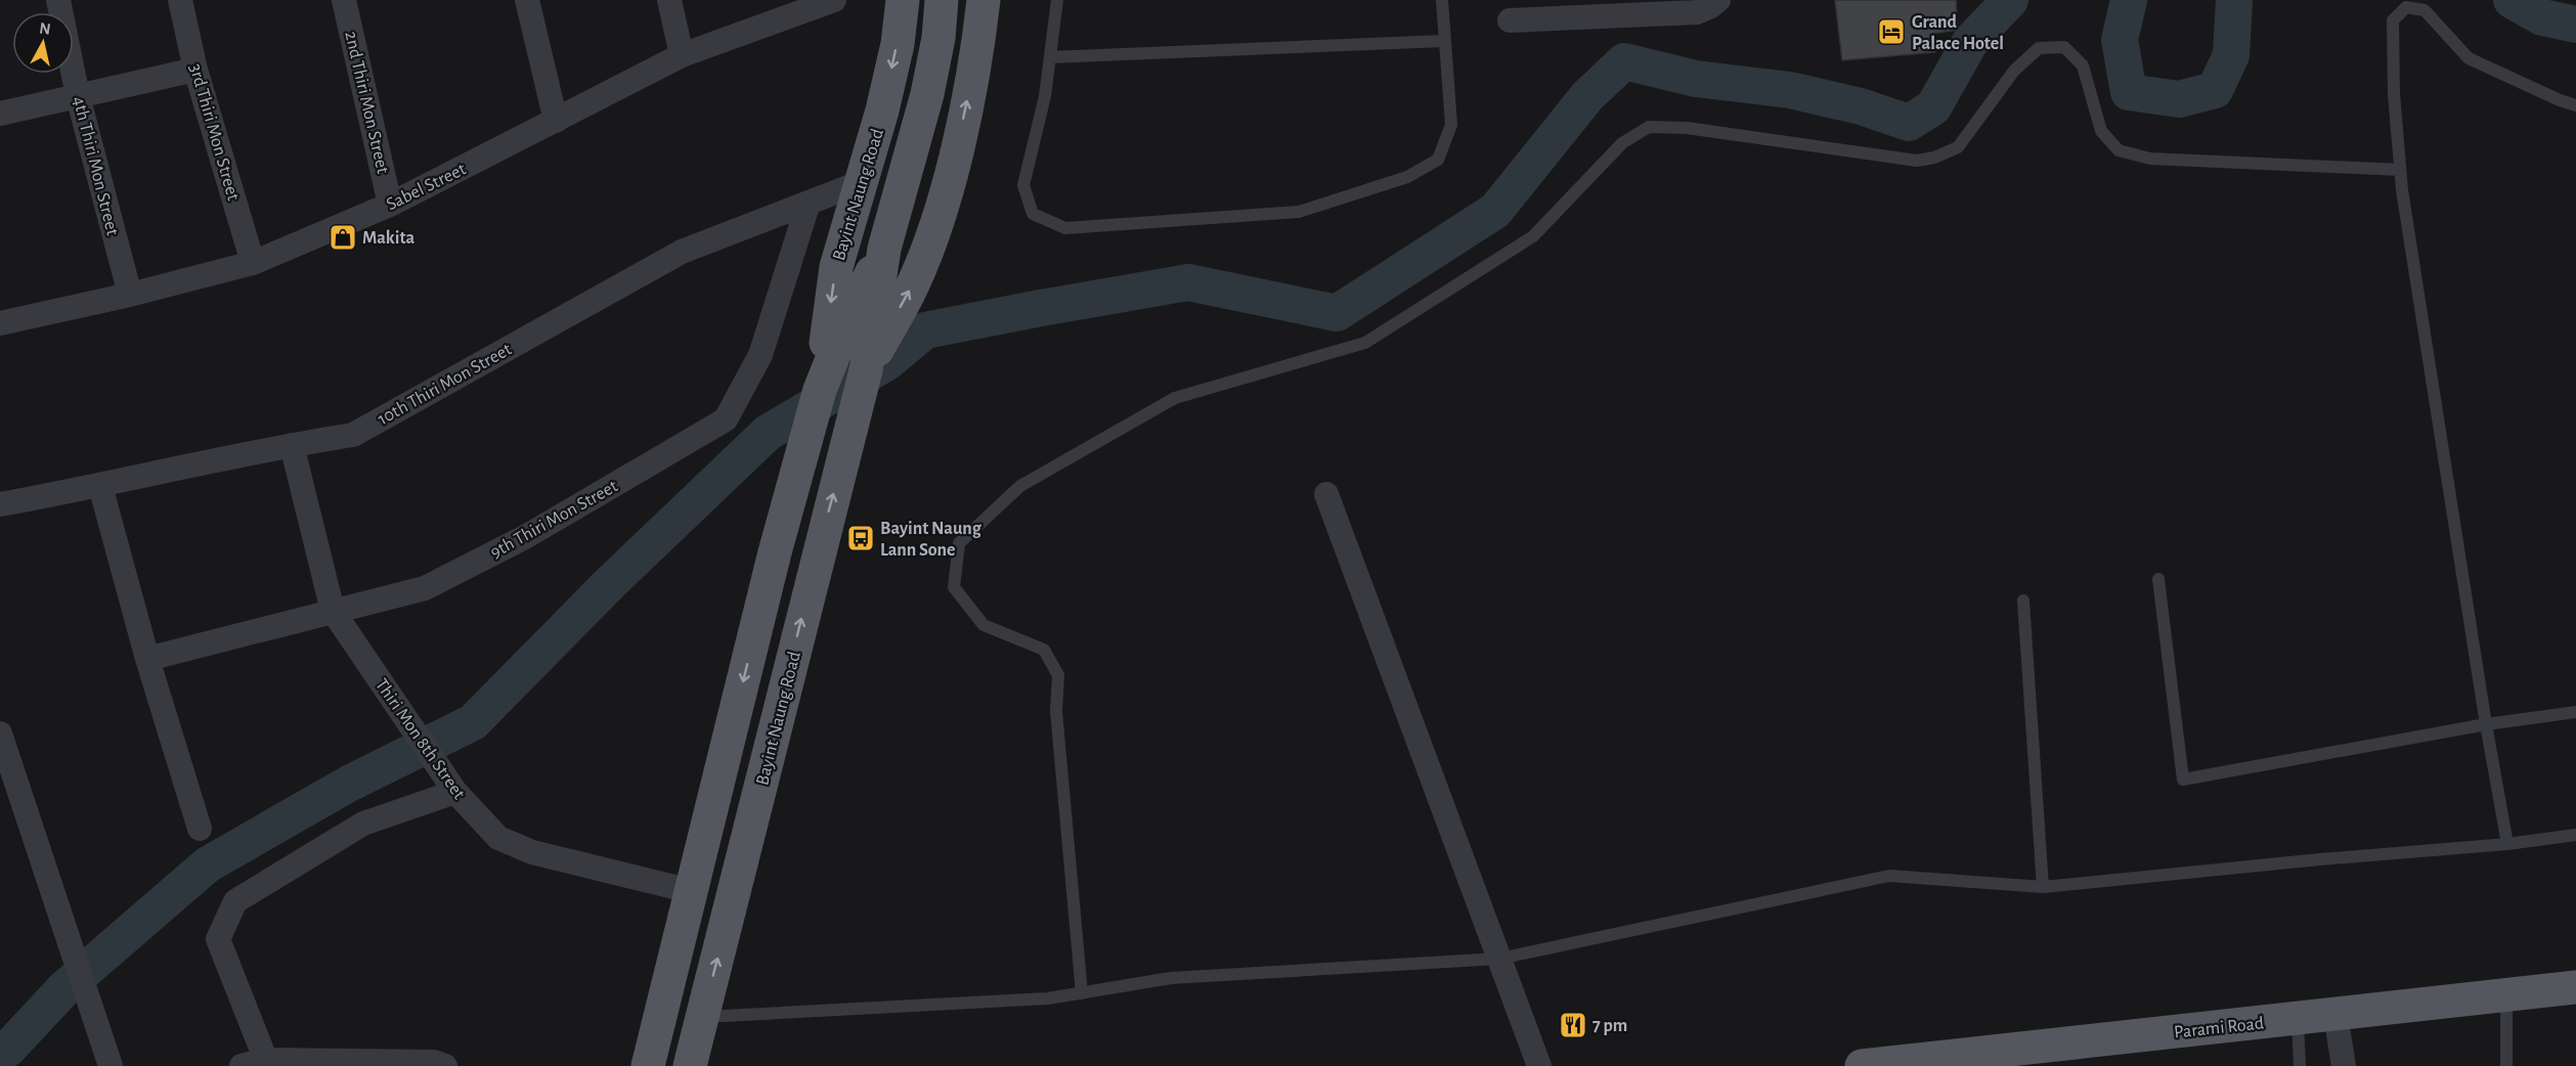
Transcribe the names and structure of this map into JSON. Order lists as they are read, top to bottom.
{
  "streets": {
    "main road": ["Bayint Naung Road", "Parami Road"],
    "street": [
      "2nd Thiri Mon Street",
      "3rd Thiri Mon Street",
      "4th Thiri Mon Street",
      "Sabel Street",
      "10th Thiri Mon Street",
      "9th Thiri Mon Street",
      "Thiri Mon 8th Street"
    ]
  },
  "crossings": [
    ["2nd Thiri Mon Street", "Sabel Street"],
    ["3rd Thiri Mon Street", "Sabel Street"],
    ["4th Thiri Mon Street", "Sabel Street"],
    ["Bayint Naung Road", "10th Thiri Mon Street"],
    ["Bayint Naung Road", "Thiri Mon 8th Street"],
    ["10th Thiri Mon Street", "9th Thiri Mon Street"],
    ["10th Thiri Mon Street", "Thiri Mon 8th Street"],
    ["9th Thiri Mon Street", "Thiri Mon 8th Street"]
  ],
  "places": {
    "hotel": ["Grand Palace Hotel"],
    "shop": ["Makita"],
    "bus stop": ["Bayint Naung Lann Sone"],
    "restaurant": ["7 pm"]
  },
  "north": "top"
}
